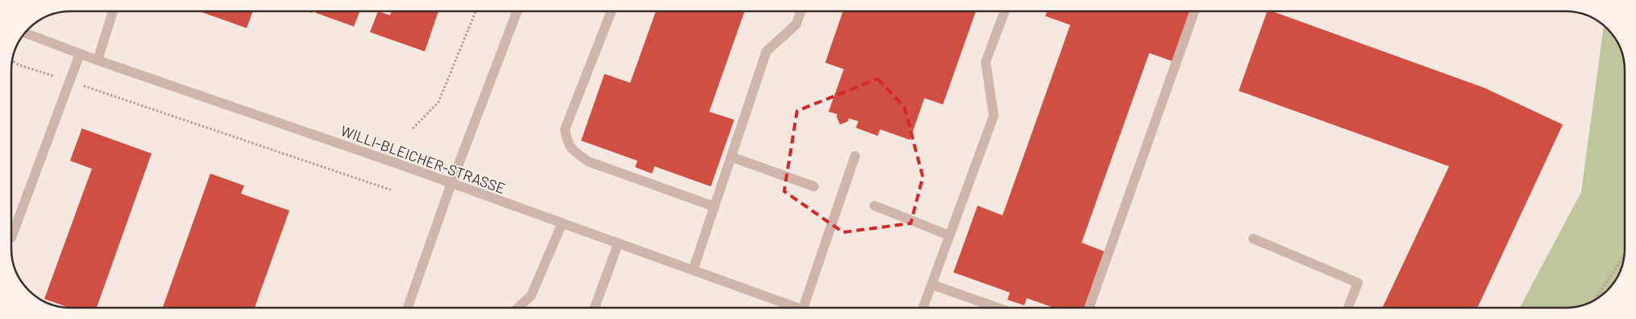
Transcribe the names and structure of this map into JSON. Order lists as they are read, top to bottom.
{
  "streets": {
    "street": ["WILLI-BLEICHER-STRASSE"]
  }
}
